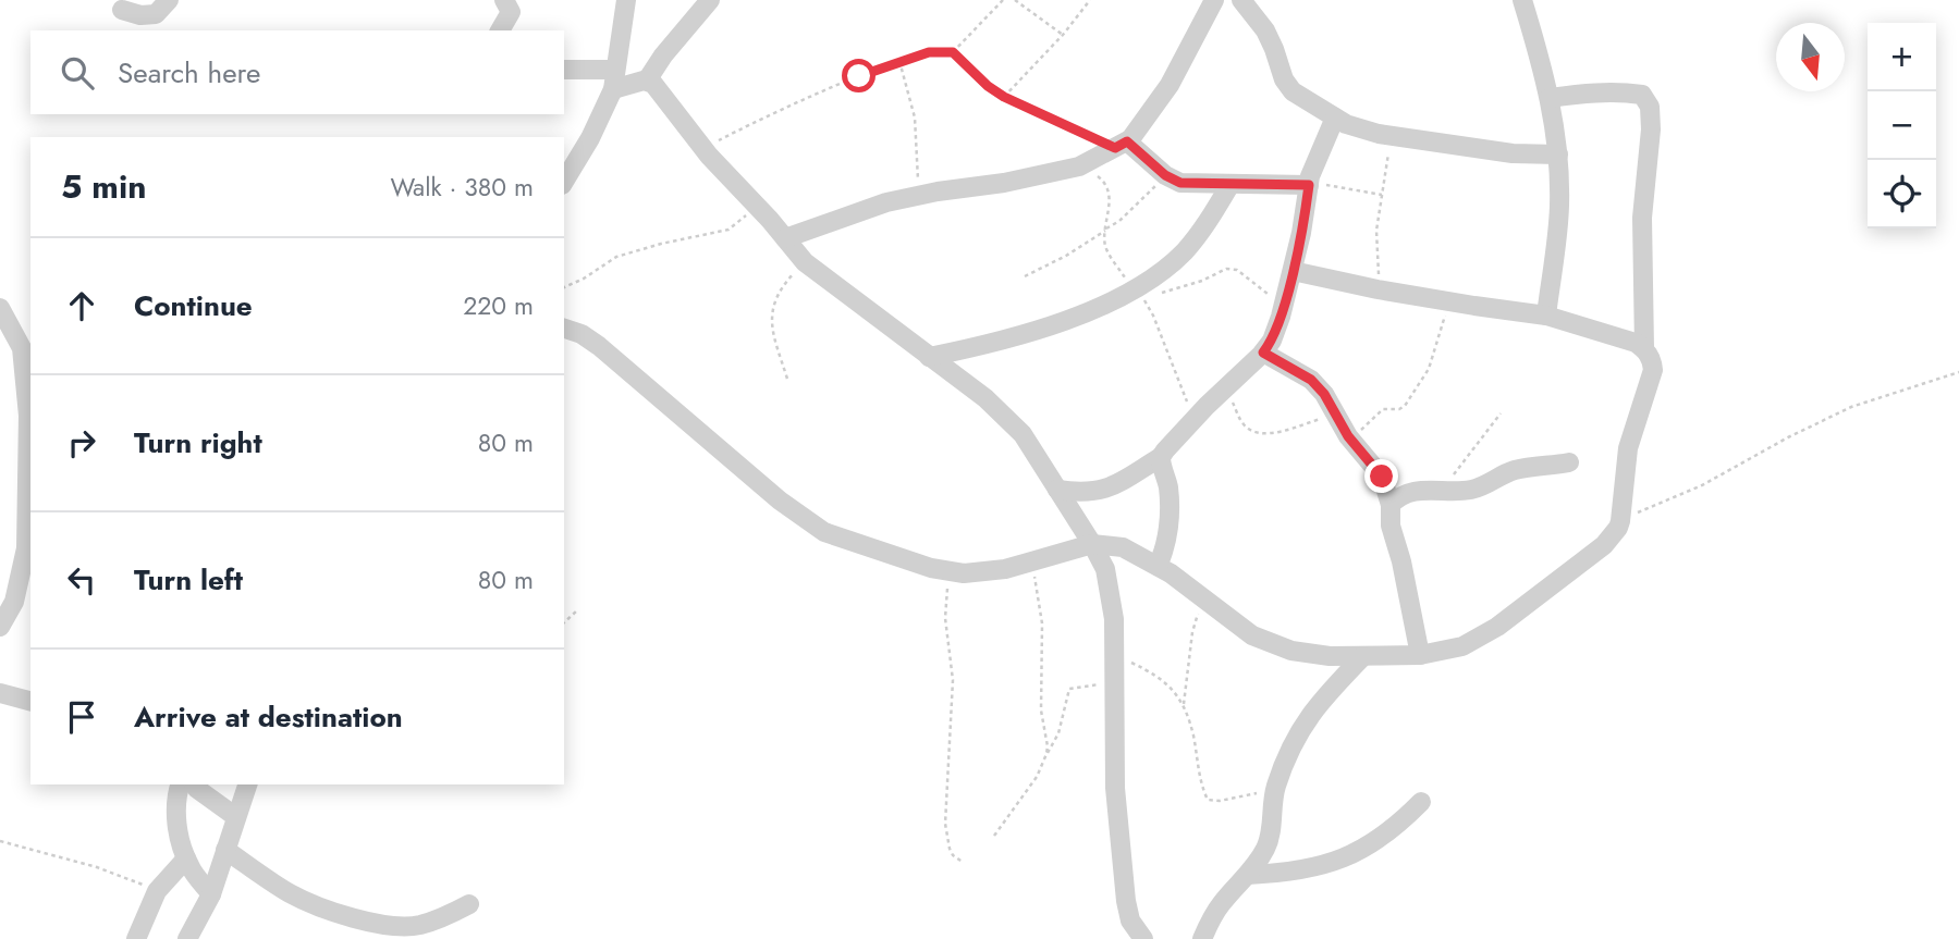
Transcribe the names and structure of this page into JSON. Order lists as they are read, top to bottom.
{
  "north": "bottom",
  "page": {
    "map_buttons": ["+", "−"],
    "search": "Search here",
    "heading": ["5 min", "Walk · 380 m"],
    "list": [
      ["Continue", "220 m"],
      ["Turn right", "80 m"],
      ["Turn left", "80 m"],
      "Arrive at destination"
    ]
  }
}
